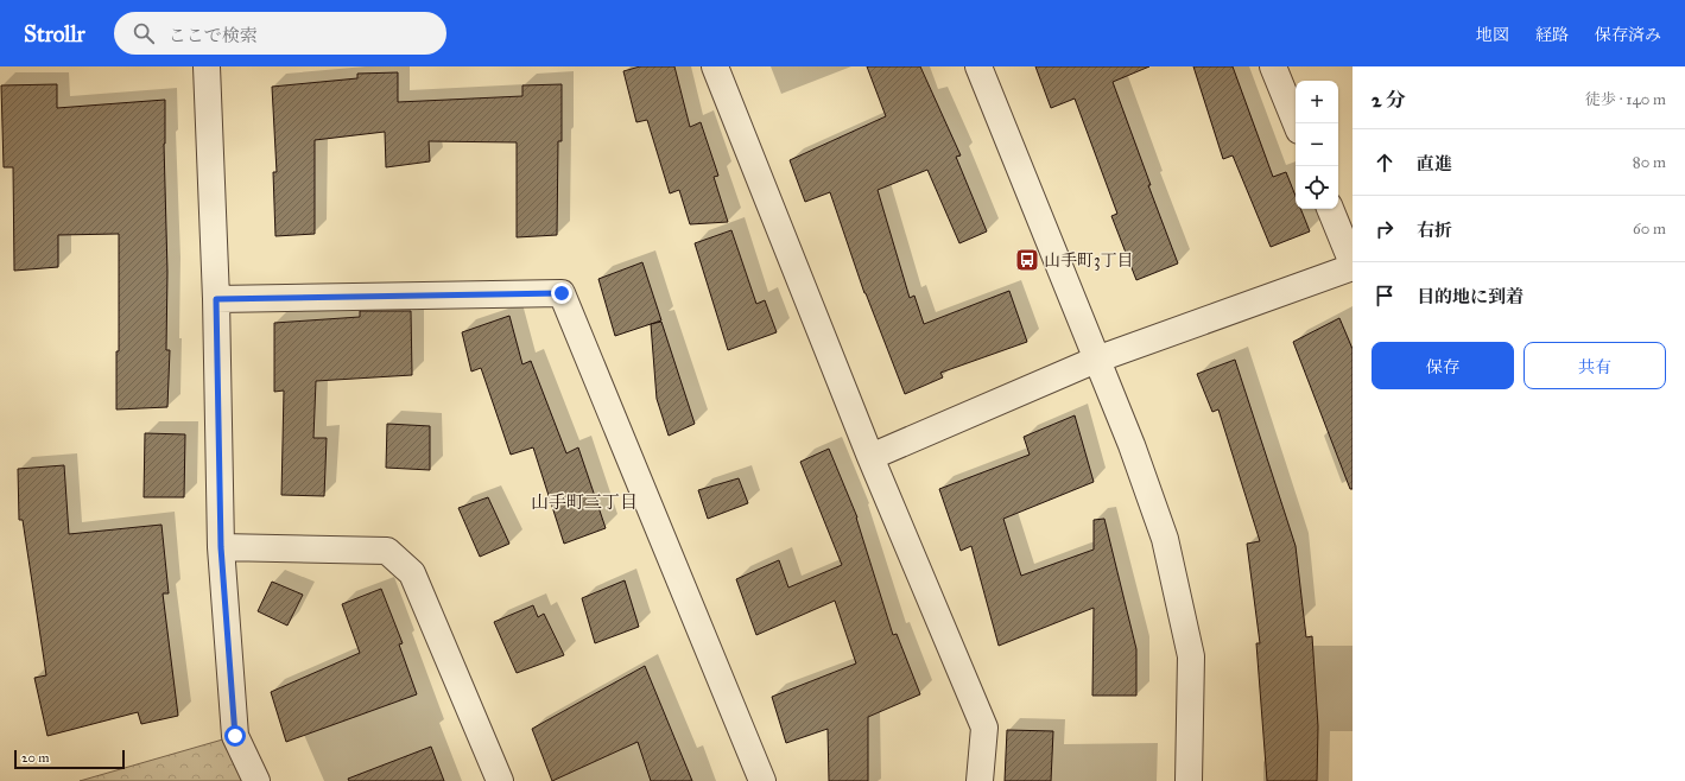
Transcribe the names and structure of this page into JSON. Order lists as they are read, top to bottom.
{
  "districts": ["山手町三丁目"],
  "places": {
    "bus stop": ["山手町3丁目"]
  },
  "scale_bar": "20 m",
  "page": {
    "header": "Strollr",
    "search": "ここで検索",
    "nav": ["地図", "経路", "保存済み"],
    "heading": ["2 分", "徒歩 · 140 m"],
    "map_buttons": ["+", "−"],
    "list": [
      ["直進", "80 m"],
      ["右折", "60 m"],
      "目的地に到着"
    ],
    "buttons": ["保存", "共有"],
    "scale": "20 m"
  }
}
